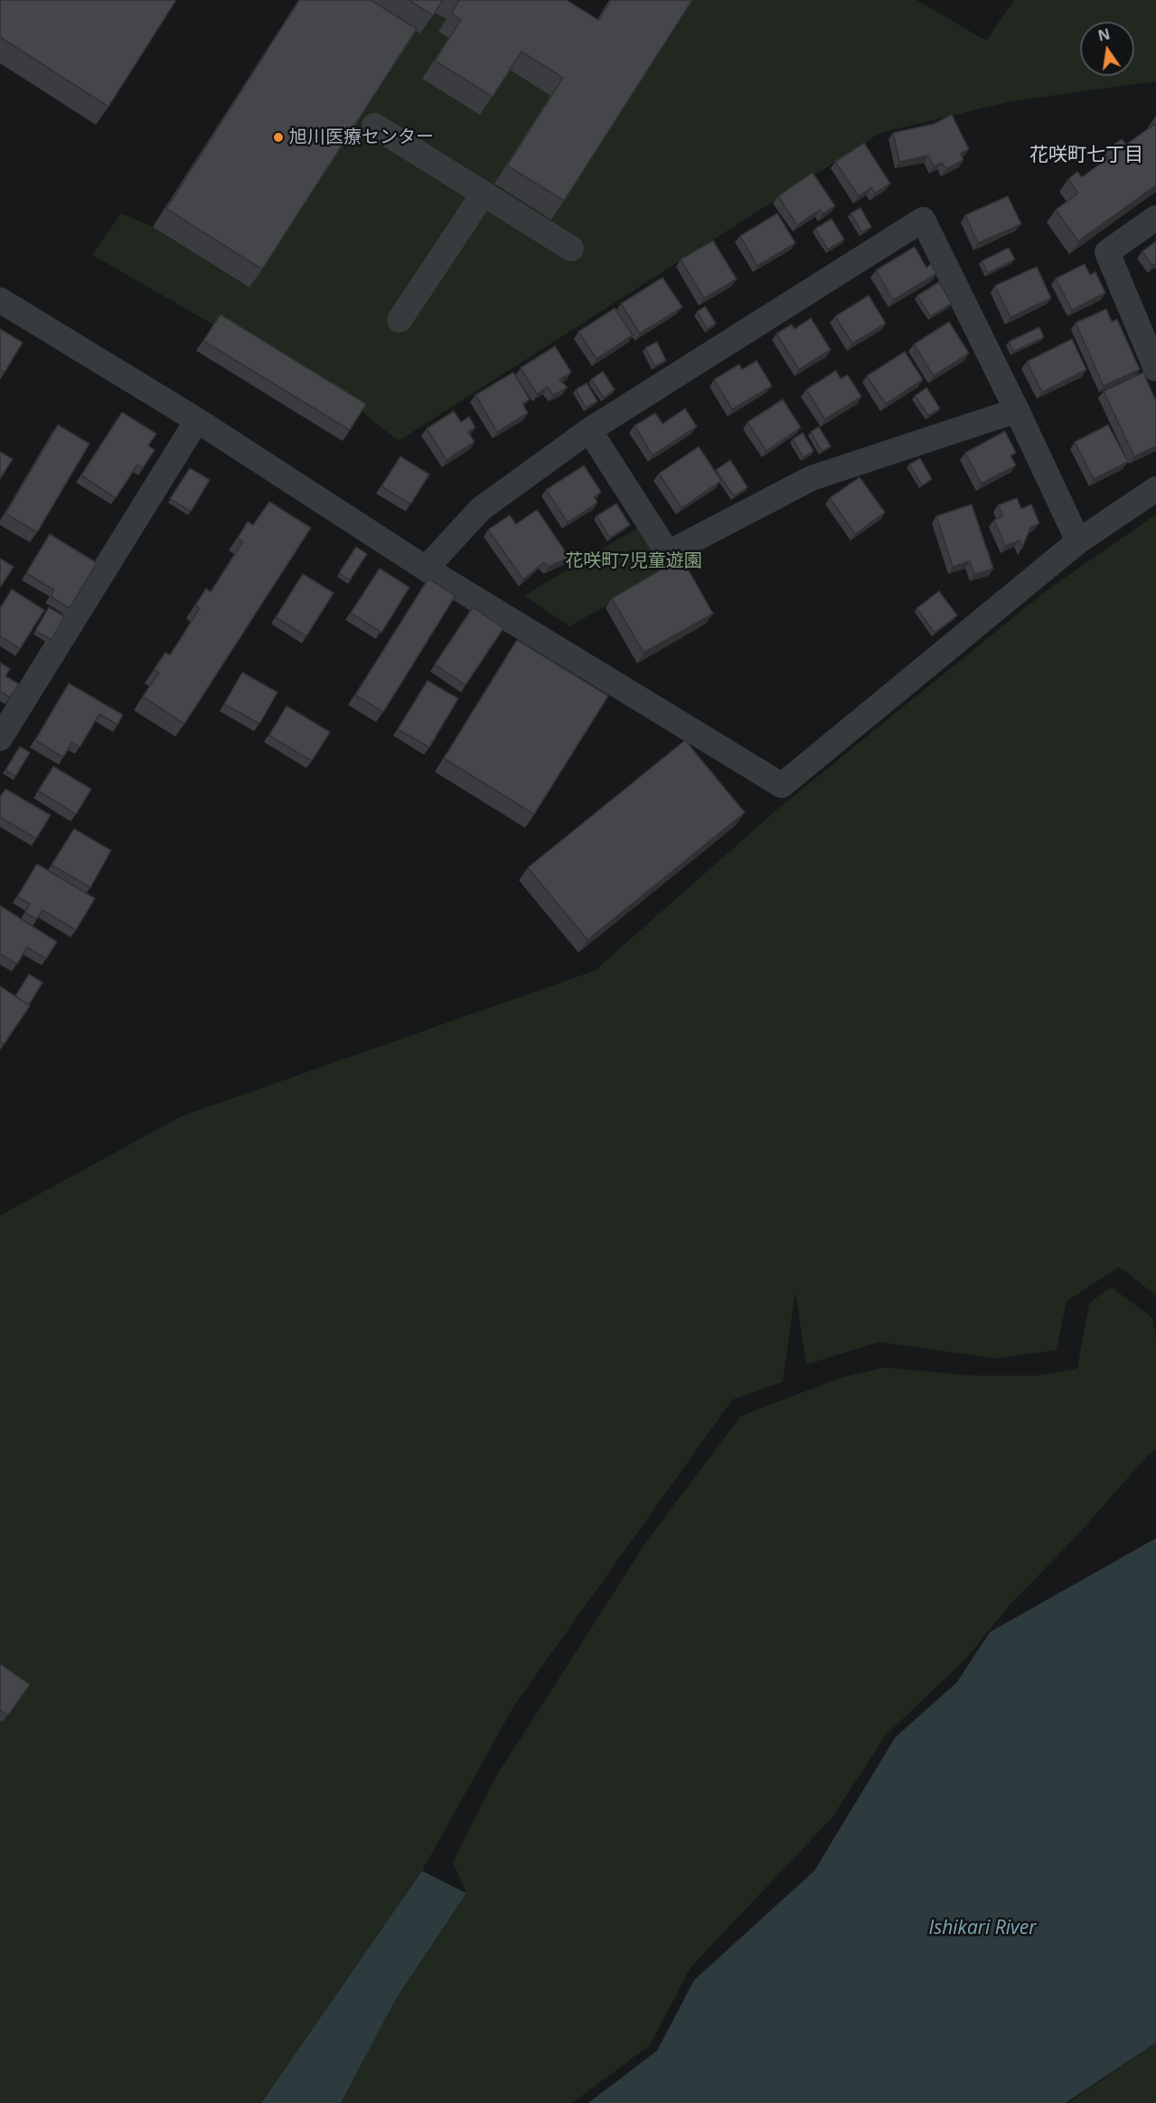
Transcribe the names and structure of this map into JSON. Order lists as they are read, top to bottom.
{
  "districts": ["花咲町七丁目"],
  "water": ["Ishikari River"],
  "parks": ["花咲町7児童遊園"],
  "places": ["旭川医療センター"],
  "north": "top"
}
